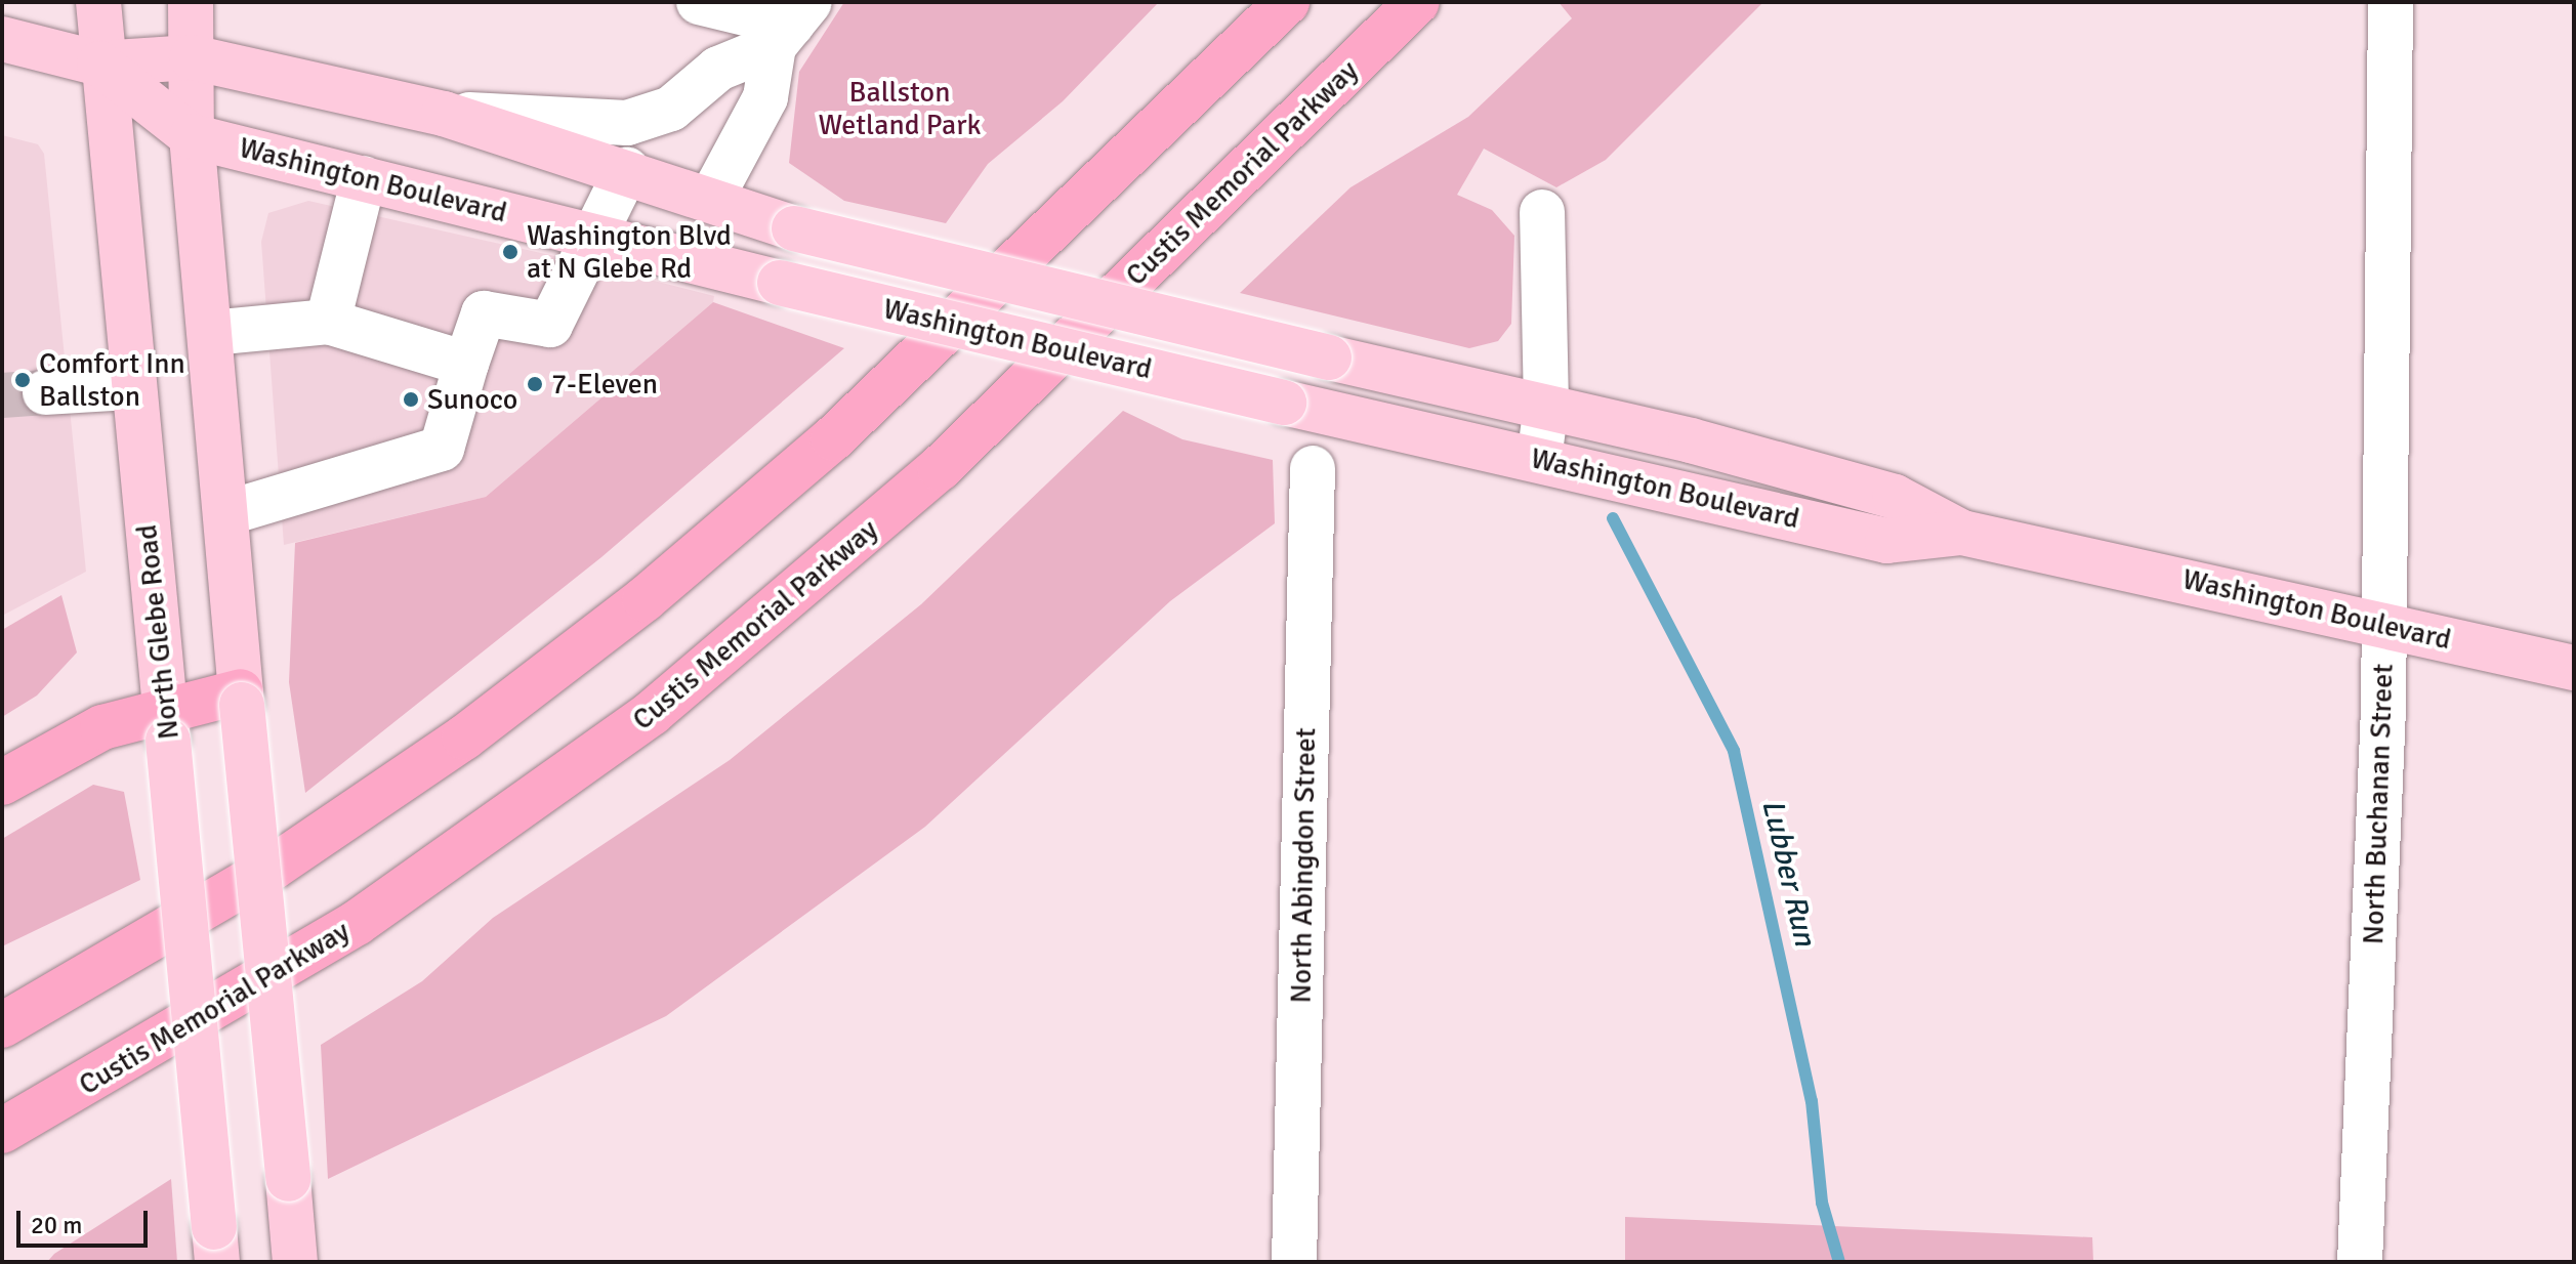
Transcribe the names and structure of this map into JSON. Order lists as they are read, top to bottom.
{
  "streets": {
    "highway": ["Custis Memorial Parkway"],
    "main road": ["Washington Boulevard", "North Glebe Road"],
    "street": ["North Buchanan Street", "North Abingdon Street"]
  },
  "crossings": [
    ["Washington Boulevard", "North Glebe Road"],
    ["Washington Boulevard", "North Buchanan Street"]
  ],
  "water": ["Lubber Run"],
  "parks": ["Ballston Wetland Park"],
  "places": [
    "Washington Blvd at N Glebe Rd",
    "Comfort Inn Ballston",
    "7-Eleven",
    "Sunoco"
  ],
  "scale_bar": "20 m"
}
